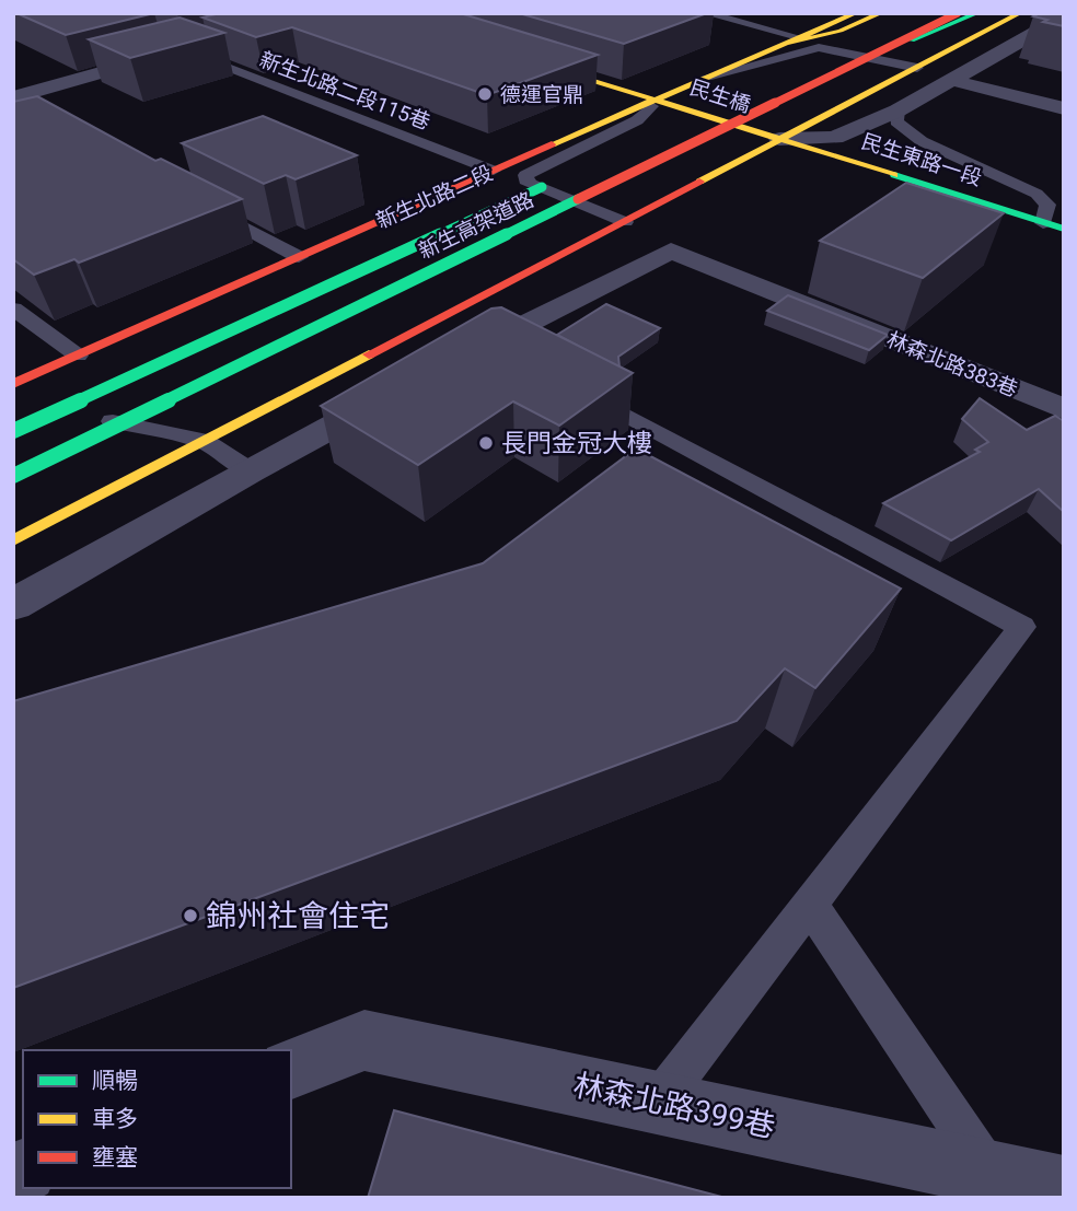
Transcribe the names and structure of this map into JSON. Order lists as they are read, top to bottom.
{
  "streets": {
    "main road": [
      "民生橋",
      "民生東路一段",
      "新生北路二段",
      "新生高架道路"
    ],
    "street": ["林森北路383巷", "林森北路399巷"],
    "lane": ["新生北路二段115巷"]
  },
  "crossings": [
    ["新生北路二段115巷", "新生北路二段"],
    ["民生橋", "民生東路一段"],
    ["民生橋", "新生北路二段"]
  ],
  "places": ["德運官鼎", "長門金冠大樓", "錦州社會住宅"],
  "legend": ["順暢", "車多", "壅塞"]
}
